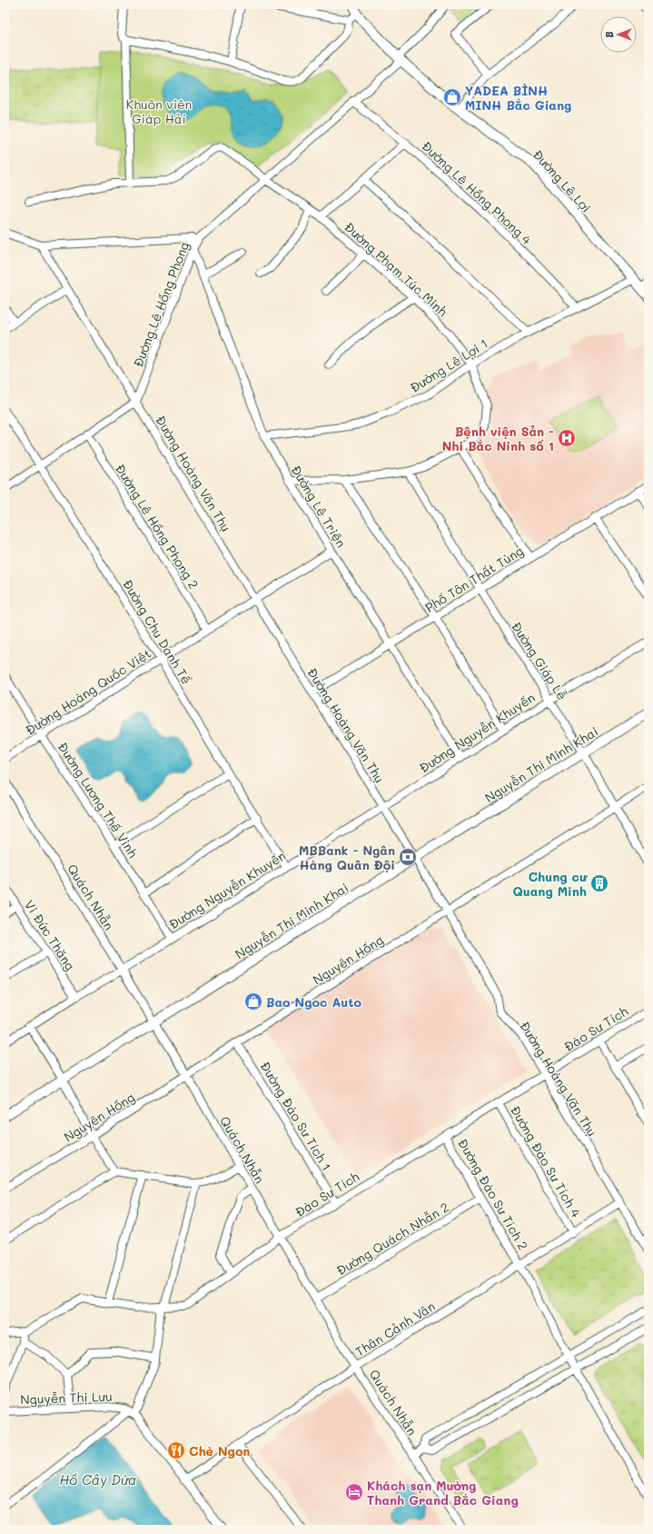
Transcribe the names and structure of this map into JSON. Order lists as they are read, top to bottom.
{
  "streets": {
    "main road": ["Đường Lê Lợi", "Nguyễn Thị Minh Khai"],
    "street": [
      "Đường Lê Hồng Phong 4",
      "Đường Phạm Túc Minh",
      "Đường Lê Hồng Phong",
      "Đường Lê Lợi 1",
      "Đường Hoàng Văn Thụ",
      "Đường Lê Triện",
      "Đường Lê Hồng Phong 2",
      "Phố Tôn Thất Tùng",
      "Đường Chu Danh Tể",
      "Đường Giáp Lễ",
      "Đường Hoàng Quốc Việt",
      "Đường Nguyễn Khuyến",
      "Đường Lương Thế Vinh",
      "Quách Nhẫn",
      "Vi Đức Thăng",
      "Nguyên Hồng",
      "Đào Sư Tích",
      "Đường Đào Sư Tích 1",
      "Đường Đào Sư Tích 4",
      "Đường Đào Sư Tích 2",
      "Đường Quách Nhẫn 2",
      "Thân Cảnh Vân",
      "Nguyễn Thị Lưu"
    ]
  },
  "crossings": [
    ["Đường Lê Lợi", "Đường Lê Hồng Phong"],
    ["Đường Lê Lợi", "Đường Lê Lợi 1"],
    ["Đường Lê Hồng Phong 4", "Đường Lê Hồng Phong"],
    ["Đường Lê Hồng Phong 4", "Đường Lê Lợi 1"],
    ["Đường Phạm Túc Minh", "Đường Lê Hồng Phong"],
    ["Đường Phạm Túc Minh", "Đường Lê Lợi 1"],
    ["Đường Phạm Túc Minh", "Đường Lê Triện"],
    ["Đường Phạm Túc Minh", "Đường Giáp Lễ"],
    ["Đường Lê Hồng Phong", "Đường Hoàng Văn Thụ"],
    ["Đường Lê Hồng Phong", "Đường Lê Triện"],
    ["Đường Lê Lợi 1", "Đường Lê Triện"],
    ["Đường Hoàng Văn Thụ", "Phố Tôn Thất Tùng"],
    ["Đường Hoàng Văn Thụ", "Đường Hoàng Quốc Việt"],
    ["Đường Hoàng Văn Thụ", "Đường Nguyễn Khuyến"],
    ["Đường Hoàng Văn Thụ", "Nguyễn Thị Minh Khai"],
    ["Đường Hoàng Văn Thụ", "Nguyên Hồng"],
    ["Đường Hoàng Văn Thụ", "Đào Sư Tích"],
    ["Đường Hoàng Văn Thụ", "Thân Cảnh Vân"],
    ["Đường Lê Triện", "Phố Tôn Thất Tùng"],
    ["Đường Lê Triện", "Đường Hoàng Quốc Việt"],
    ["Đường Lê Triện", "Đường Nguyễn Khuyến"],
    ["Đường Lê Hồng Phong 2", "Đường Hoàng Quốc Việt"],
    ["Phố Tôn Thất Tùng", "Đường Giáp Lễ"],
    ["Đường Chu Danh Tể", "Đường Hoàng Quốc Việt"],
    ["Đường Chu Danh Tể", "Đường Nguyễn Khuyến"],
    ["Đường Giáp Lễ", "Đường Nguyễn Khuyến"],
    ["Đường Giáp Lễ", "Nguyễn Thị Minh Khai"],
    ["Đường Giáp Lễ", "Nguyên Hồng"],
    ["Đường Hoàng Quốc Việt", "Đường Lương Thế Vinh"],
    ["Đường Nguyễn Khuyến", "Đường Lương Thế Vinh"],
    ["Đường Nguyễn Khuyến", "Quách Nhẫn"],
    ["Đường Nguyễn Khuyến", "Vi Đức Thăng"],
    ["Nguyễn Thị Minh Khai", "Quách Nhẫn"],
    ["Quách Nhẫn", "Nguyên Hồng"],
    ["Quách Nhẫn", "Đào Sư Tích"],
    ["Quách Nhẫn", "Đường Quách Nhẫn 2"],
    ["Quách Nhẫn", "Thân Cảnh Vân"],
    ["Nguyên Hồng", "Đường Đào Sư Tích 1"],
    ["Đào Sư Tích", "Đường Đào Sư Tích 1"],
    ["Đào Sư Tích", "Đường Đào Sư Tích 4"],
    ["Đào Sư Tích", "Đường Đào Sư Tích 2"],
    ["Đường Đào Sư Tích 4", "Thân Cảnh Vân"],
    ["Đường Đào Sư Tích 2", "Đường Quách Nhẫn 2"],
    ["Đường Đào Sư Tích 2", "Thân Cảnh Vân"]
  ],
  "water": ["Hồ Cây Dừa"],
  "parks": ["Khuôn viên Giáp Hải"],
  "places": {
    "shop": ["YADEA BÌNH MINH Bắc Giang", "Bao Ngoc Auto"],
    "hospital": ["Bệnh viện Sản - Nhi Bắc Ninh số 1"],
    "bank": ["MBBank - Ngân Hàng Quân Đội"],
    "building": ["Chung cư Quang Minh"],
    "restaurant": ["Chè Ngon"],
    "hotel": ["Khách sạn Mường Thanh Grand Bắc Giang"]
  },
  "north": "left"
}
